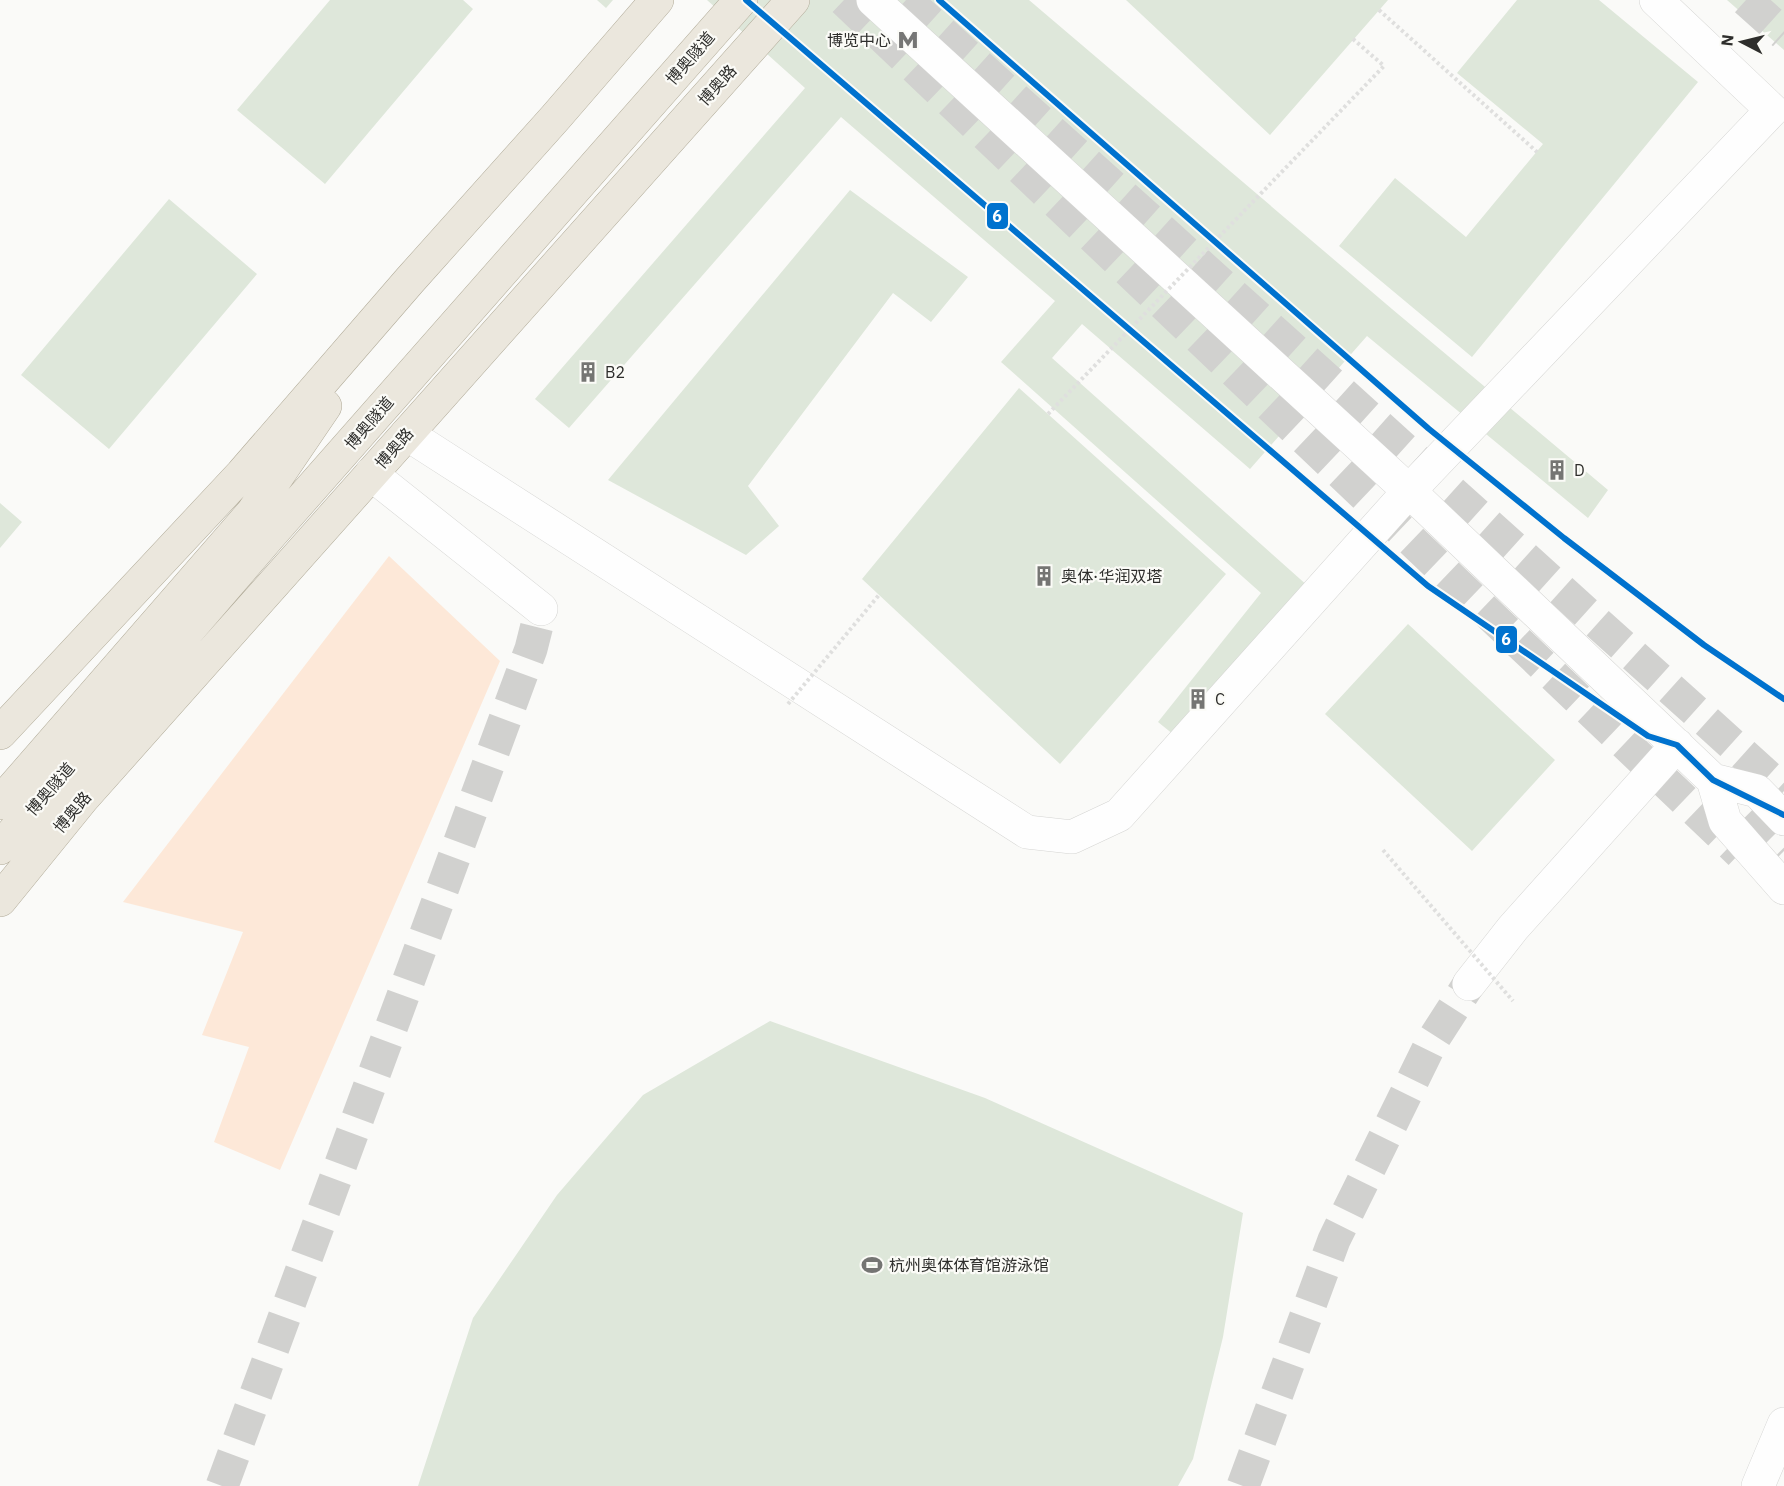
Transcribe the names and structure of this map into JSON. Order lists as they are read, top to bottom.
{
  "streets": {
    "main road": ["博奥隧道", "博奥路"]
  },
  "places": {
    "metro station": ["博览中心"],
    "building": [
      "B2",
      "D",
      "奥体·华润双塔",
      "C"
    ],
    "sports": ["杭州奥体体育馆游泳馆"]
  },
  "lines": ["transit line 6"],
  "north": "left"
}
